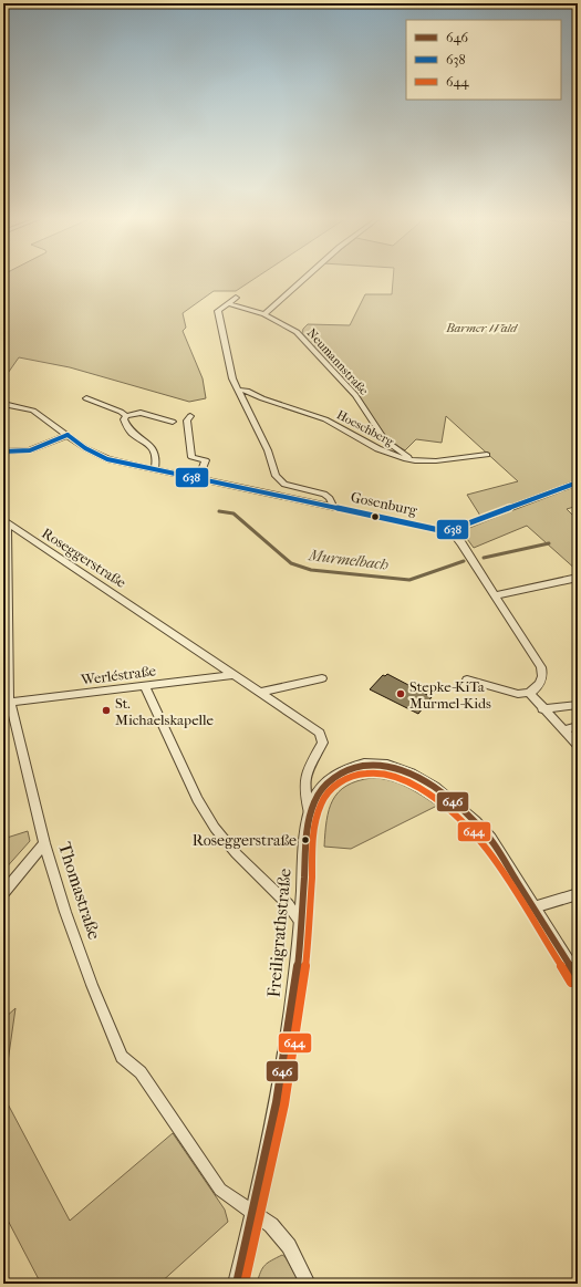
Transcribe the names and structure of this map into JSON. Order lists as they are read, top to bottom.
{
  "streets": {
    "street": [
      "Neumannstraße",
      "Hoeschberg",
      "Gosenburg",
      "Roseggerstraße",
      "Werléstraße",
      "Thomastraße",
      "Freiligrathstraße"
    ]
  },
  "crossings": [
    ["Neumannstraße", "Hoeschberg"],
    ["Roseggerstraße", "Werléstraße"],
    ["Roseggerstraße", "Thomastraße"],
    ["Roseggerstraße", "Freiligrathstraße"],
    ["Werléstraße", "Thomastraße"],
    ["Thomastraße", "Freiligrathstraße"]
  ],
  "water": ["Murmelbach"],
  "parks": ["Barmer Wald"],
  "places": ["Stepke-KiTa Murmel-Kids", "St. Michaelskapelle", "Roseggerstraße"],
  "lines": ["transit line 638", "transit line 646", "transit line 644"],
  "legend": ["646", "638", "644"]
}
